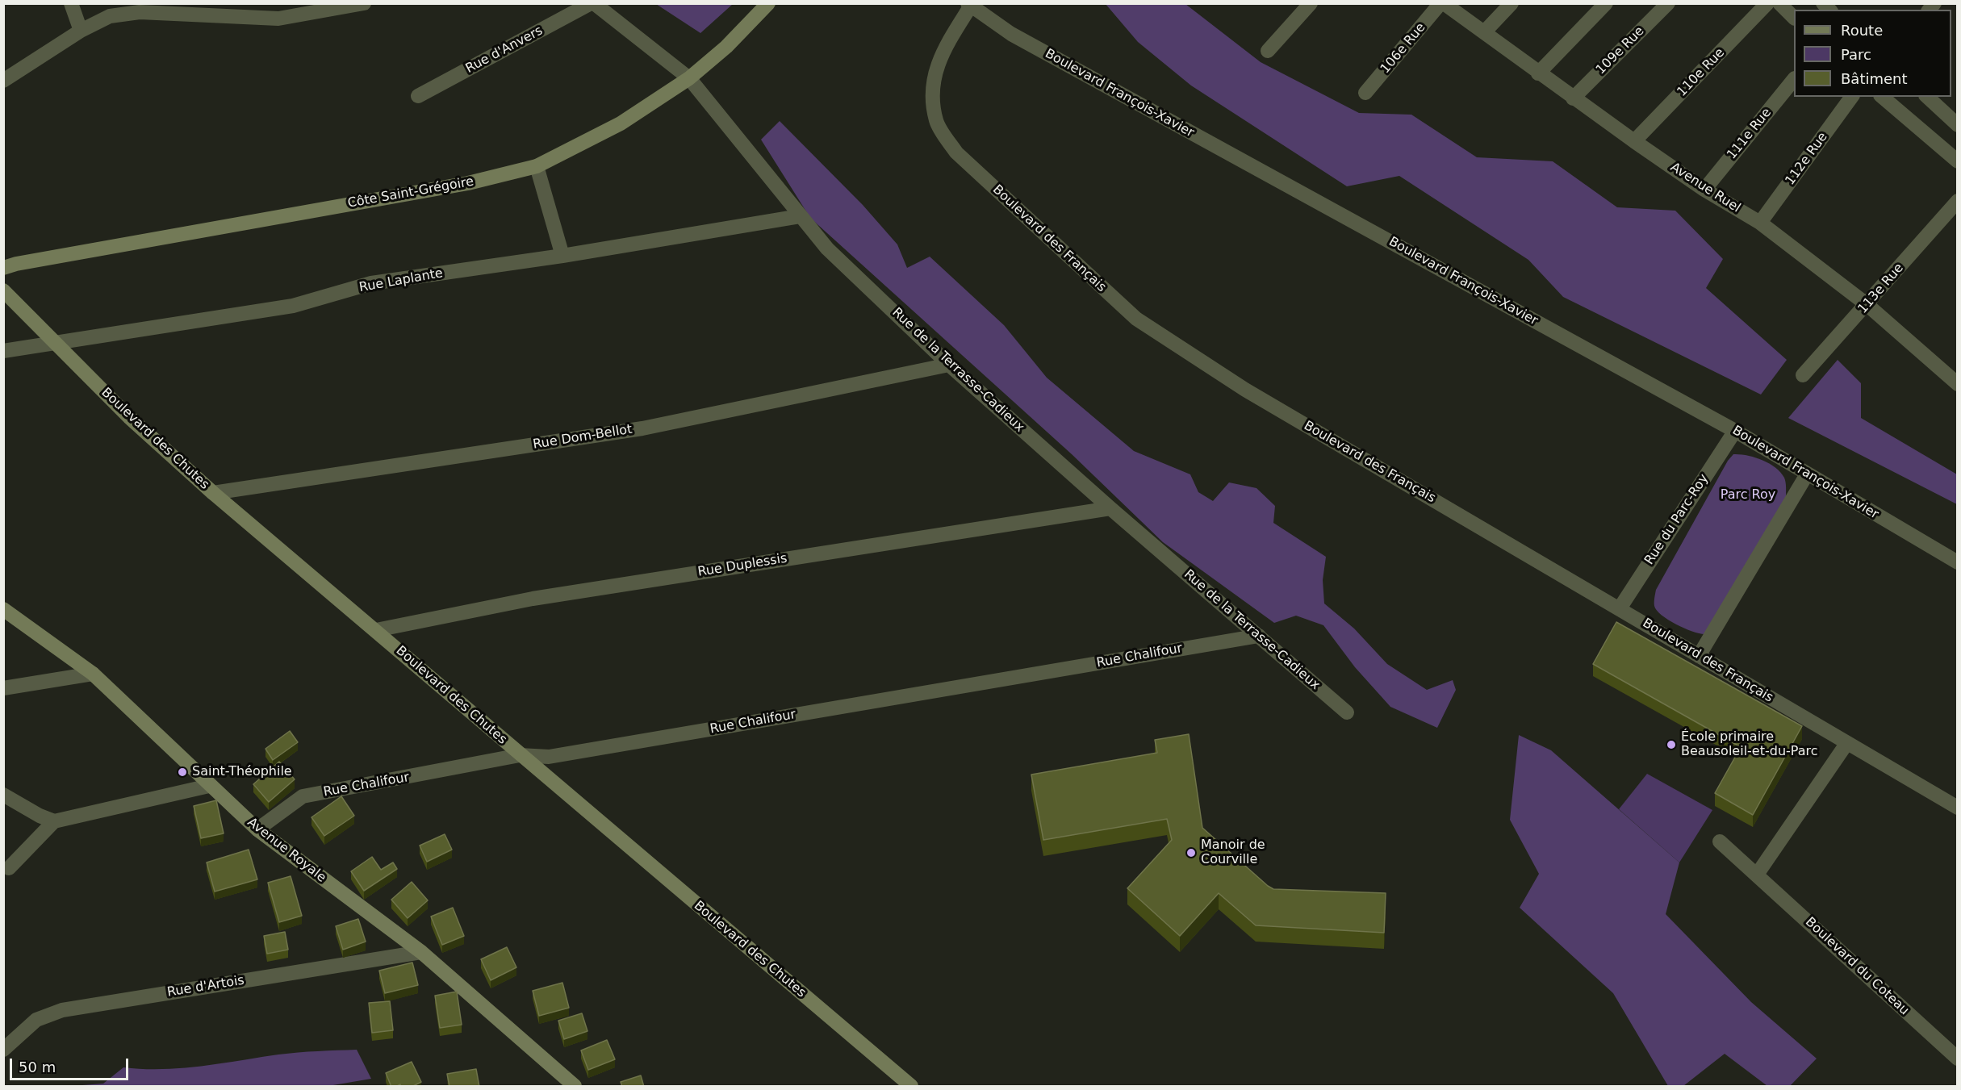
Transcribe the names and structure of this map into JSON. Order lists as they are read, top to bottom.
{
  "streets": {
    "street": [
      "106e Rue",
      "Rue d'Anvers",
      "109e Rue",
      "110e Rue",
      "Boulevard François-Xavier",
      "111e Rue",
      "112e Rue",
      "Avenue Ruel",
      "Côte Saint-Grégoire",
      "Boulevard des Français",
      "Rue Laplante",
      "113e Rue",
      "Rue de la Terrasse-Cadieux",
      "Rue Dom-Bellot",
      "Boulevard des Chutes",
      "Rue du Parc-Roy",
      "Rue Duplessis",
      "Rue Chalifour",
      "Avenue Royale",
      "Boulevard du Coteau",
      "Rue d'Artois"
    ]
  },
  "crossings": [
    ["106e Rue", "Avenue Ruel"],
    ["Rue d'Anvers", "Rue de la Terrasse-Cadieux"],
    ["109e Rue", "Avenue Ruel"],
    ["110e Rue", "Avenue Ruel"],
    ["Boulevard François-Xavier", "Boulevard des Français"],
    ["Boulevard François-Xavier", "Rue du Parc-Roy"],
    ["111e Rue", "Avenue Ruel"],
    ["112e Rue", "Avenue Ruel"],
    ["Avenue Ruel", "113e Rue"],
    ["Côte Saint-Grégoire", "Rue de la Terrasse-Cadieux"],
    ["Boulevard des Français", "Rue du Parc-Roy"],
    ["Rue Laplante", "Rue de la Terrasse-Cadieux"],
    ["Rue Laplante", "Boulevard des Chutes"],
    ["Rue de la Terrasse-Cadieux", "Rue Dom-Bellot"],
    ["Rue de la Terrasse-Cadieux", "Rue Duplessis"],
    ["Rue de la Terrasse-Cadieux", "Rue Chalifour"],
    ["Rue Dom-Bellot", "Boulevard des Chutes"],
    ["Boulevard des Chutes", "Rue Duplessis"],
    ["Boulevard des Chutes", "Rue Chalifour"],
    ["Rue Chalifour", "Avenue Royale"],
    ["Avenue Royale", "Rue d'Artois"]
  ],
  "parks": ["Parc Roy"],
  "places": ["École primaire Beausoleil-et-du-Parc", "Saint-Théophile", "Manoir de Courville"],
  "legend": ["Route", "Parc", "Bâtiment"],
  "scale_bar": "50 m"
}
